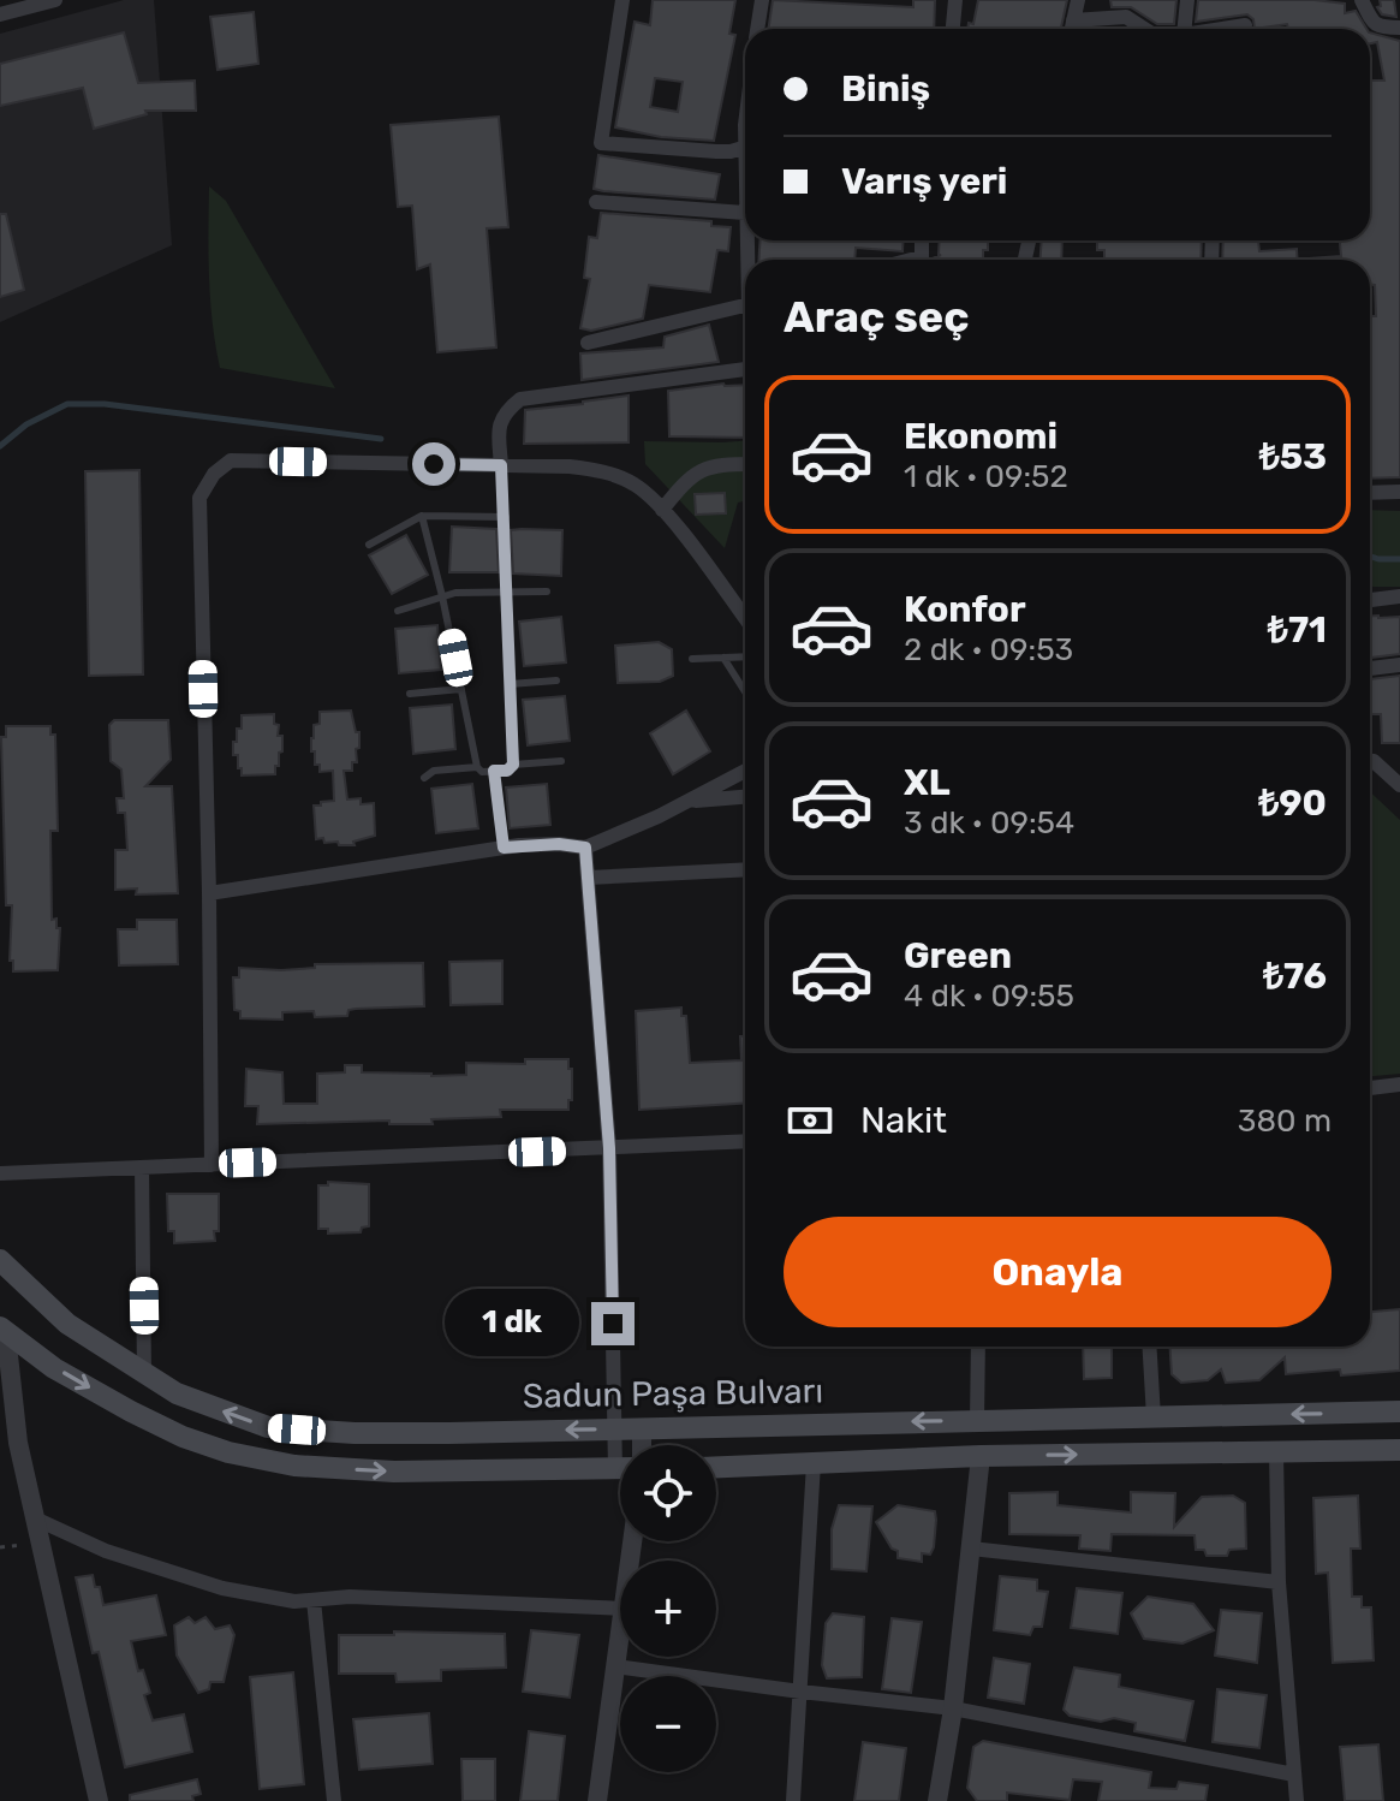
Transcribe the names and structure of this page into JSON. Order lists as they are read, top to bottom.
{
  "streets": {
    "main road": ["Sadun Paşa Bulvarı"]
  },
  "page": {
    "banner": ["Biniş", "Varış yeri"],
    "heading": "Araç seç",
    "list": [
      {
        "name": "Ekonomi",
        "note": "1 dk · 09:52",
        "value": "₺53"
      },
      {
        "name": "Konfor",
        "note": "2 dk · 09:53",
        "value": "₺71"
      },
      {
        "name": "XL",
        "note": "3 dk · 09:54",
        "value": "₺90"
      },
      {
        "name": "Green",
        "note": "4 dk · 09:55",
        "value": "₺76"
      }
    ],
    "pay": ["Nakit", "380 m"],
    "buttons": "Onayla",
    "bubble": "1 dk",
    "map_buttons": ["+", "−"]
  }
}
